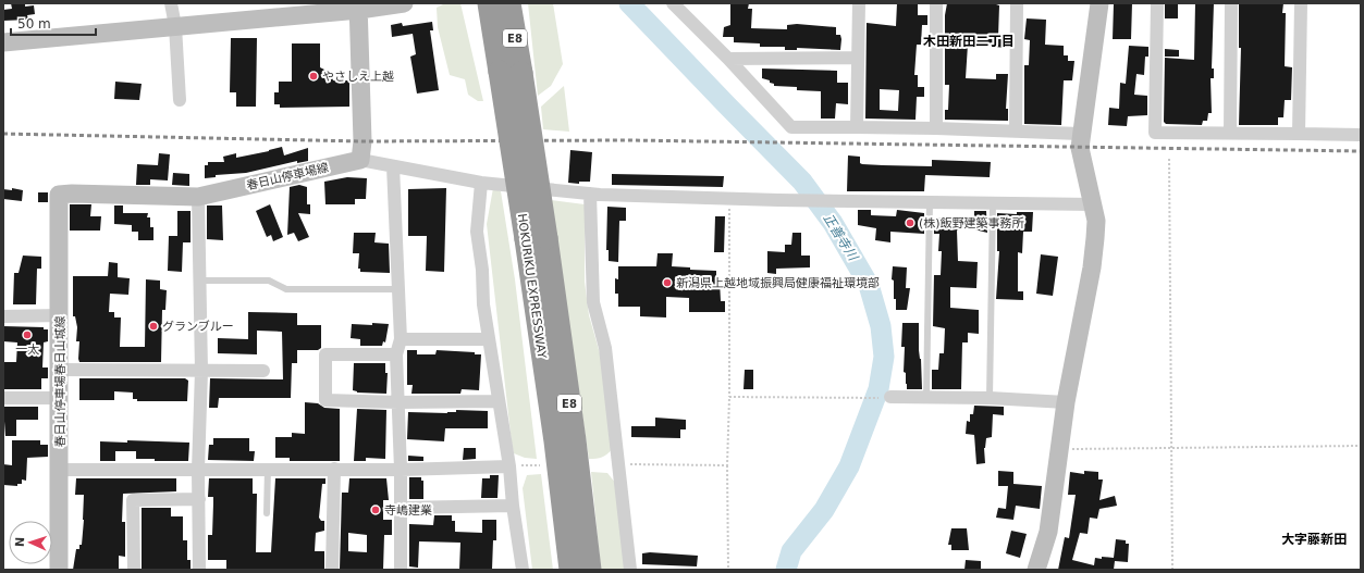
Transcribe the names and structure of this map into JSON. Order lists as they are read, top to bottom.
{
  "streets": {
    "highway": ["E8", "HOKURIKU EXPRESSWAY"],
    "street": ["春日山停車場線", "春日山停車場春日山城線"]
  },
  "crossings": [
    ["春日山停車場線", "春日山停車場春日山城線"]
  ],
  "districts": ["木田新田二丁目", "大字藤新田"],
  "water": ["正善寺川"],
  "places": [
    "やさしえ上越",
    "(株)飯野建築事務所",
    "新潟県上越地域振興局健康福祉環境部",
    "グランブルー",
    "一太",
    "寺嶋建業"
  ],
  "scale_bar": "50 m",
  "north": "left"
}
